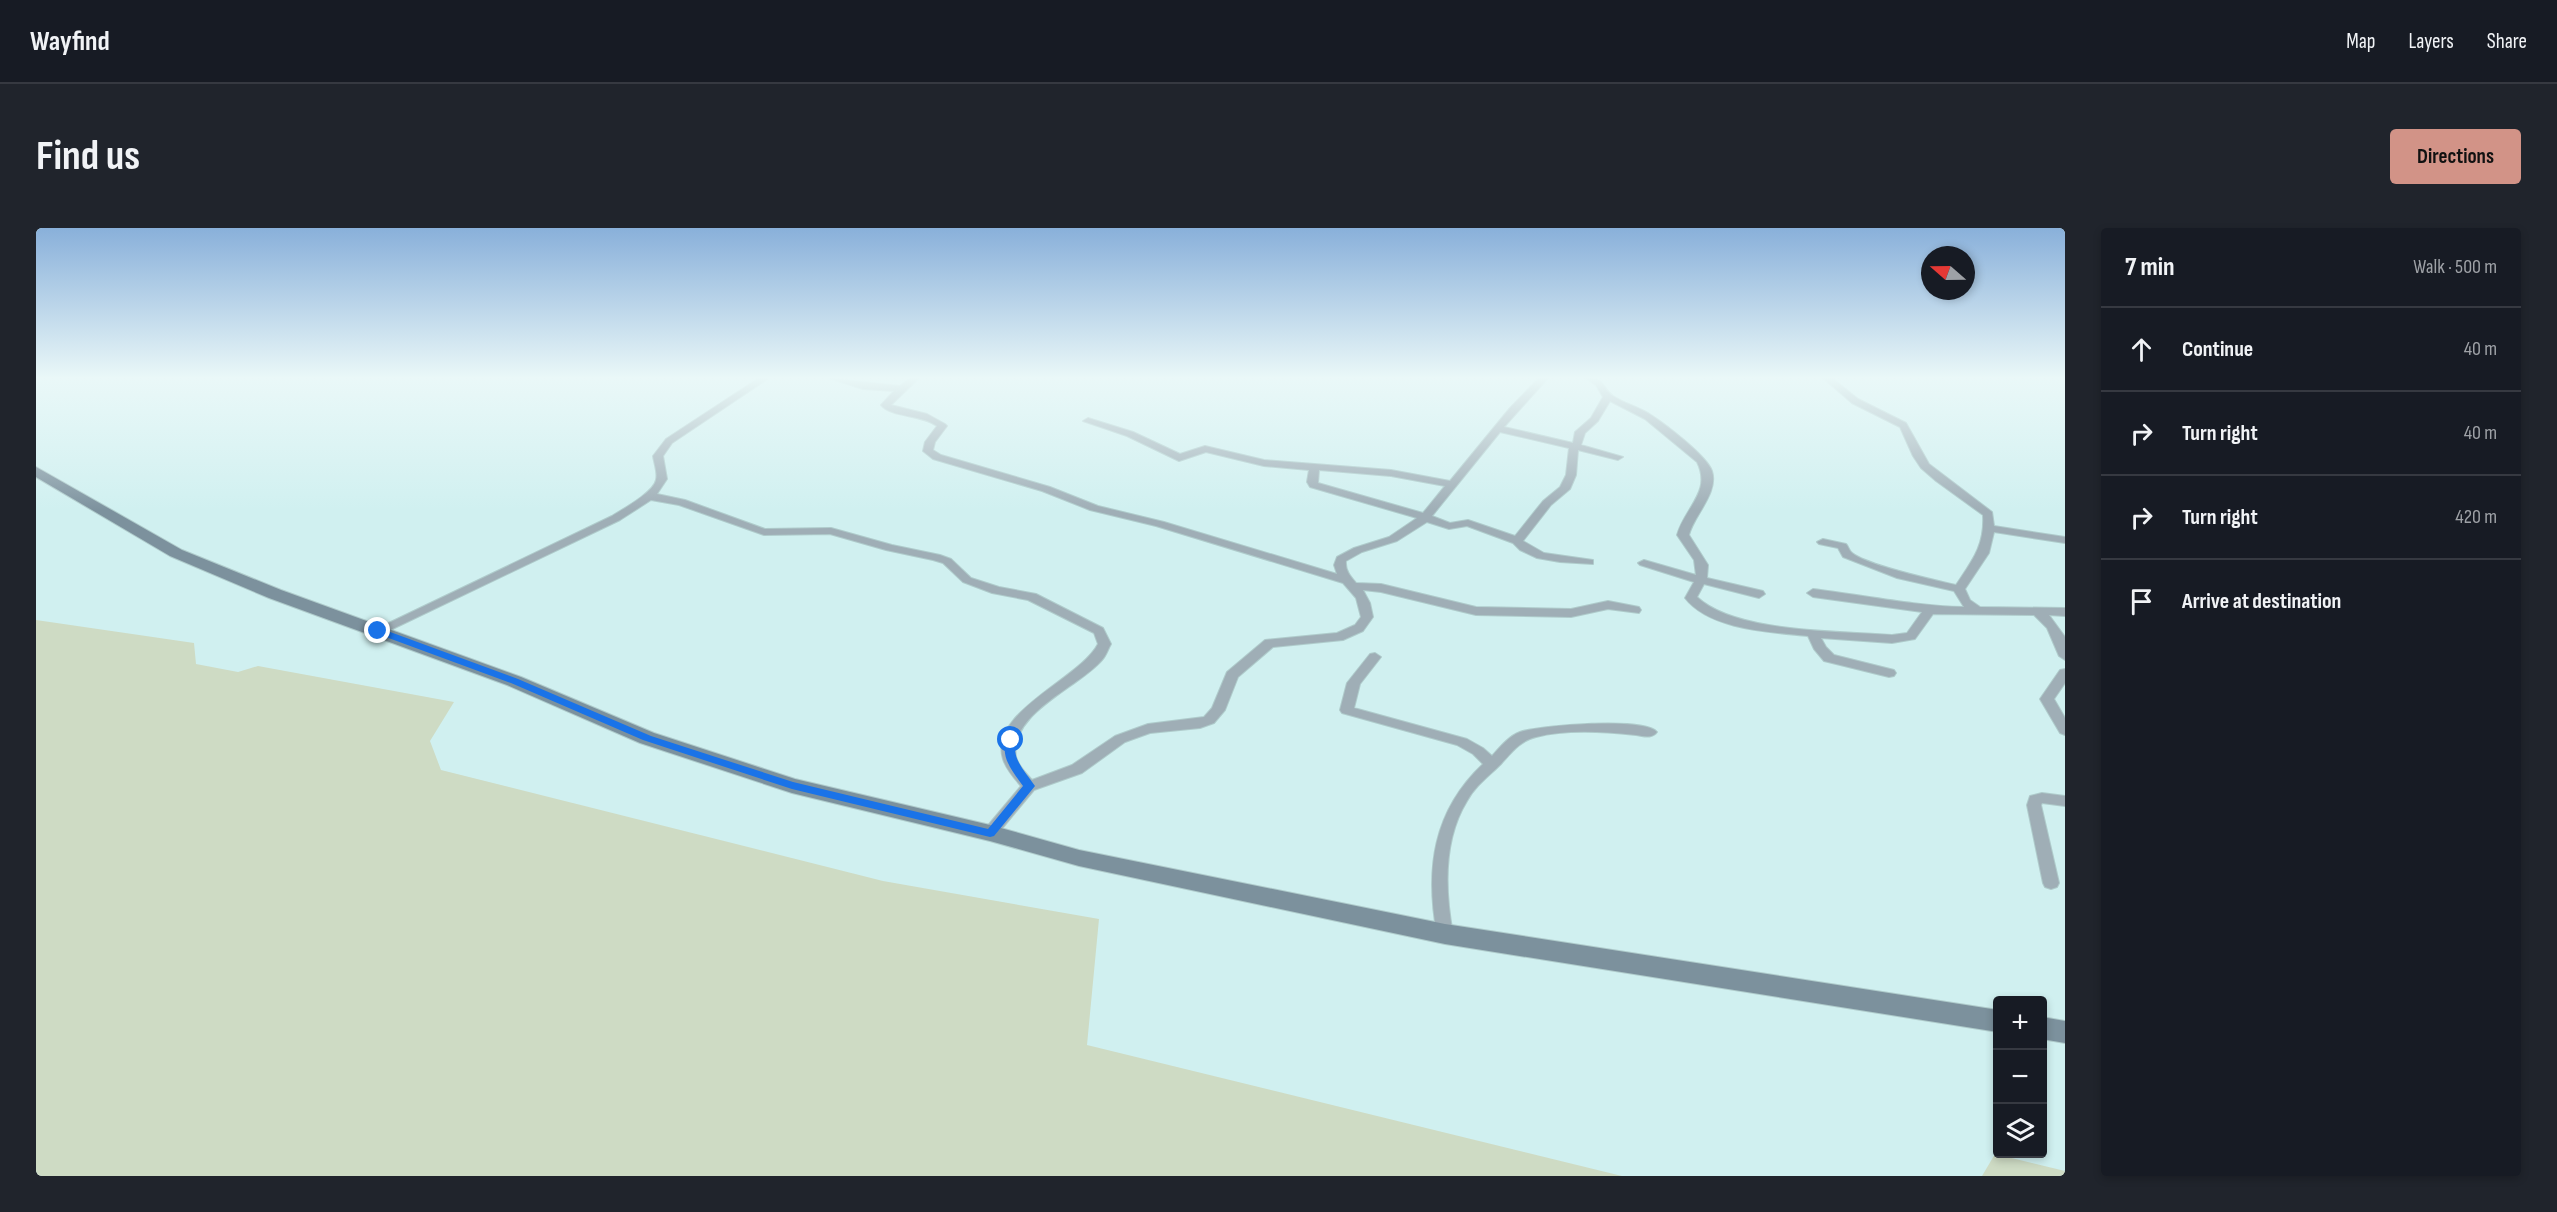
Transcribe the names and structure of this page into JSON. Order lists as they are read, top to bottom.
{
  "north": "left",
  "page": {
    "header": "Wayfind",
    "nav": ["Map", "Layers", "Share"],
    "buttons": "Directions",
    "title": "Find us",
    "heading": ["7 min", "Walk · 500 m"],
    "list": [
      ["Continue", "40 m"],
      ["Turn right", "40 m"],
      ["Turn right", "420 m"],
      "Arrive at destination"
    ],
    "map_buttons": ["+", "−"]
  }
}
